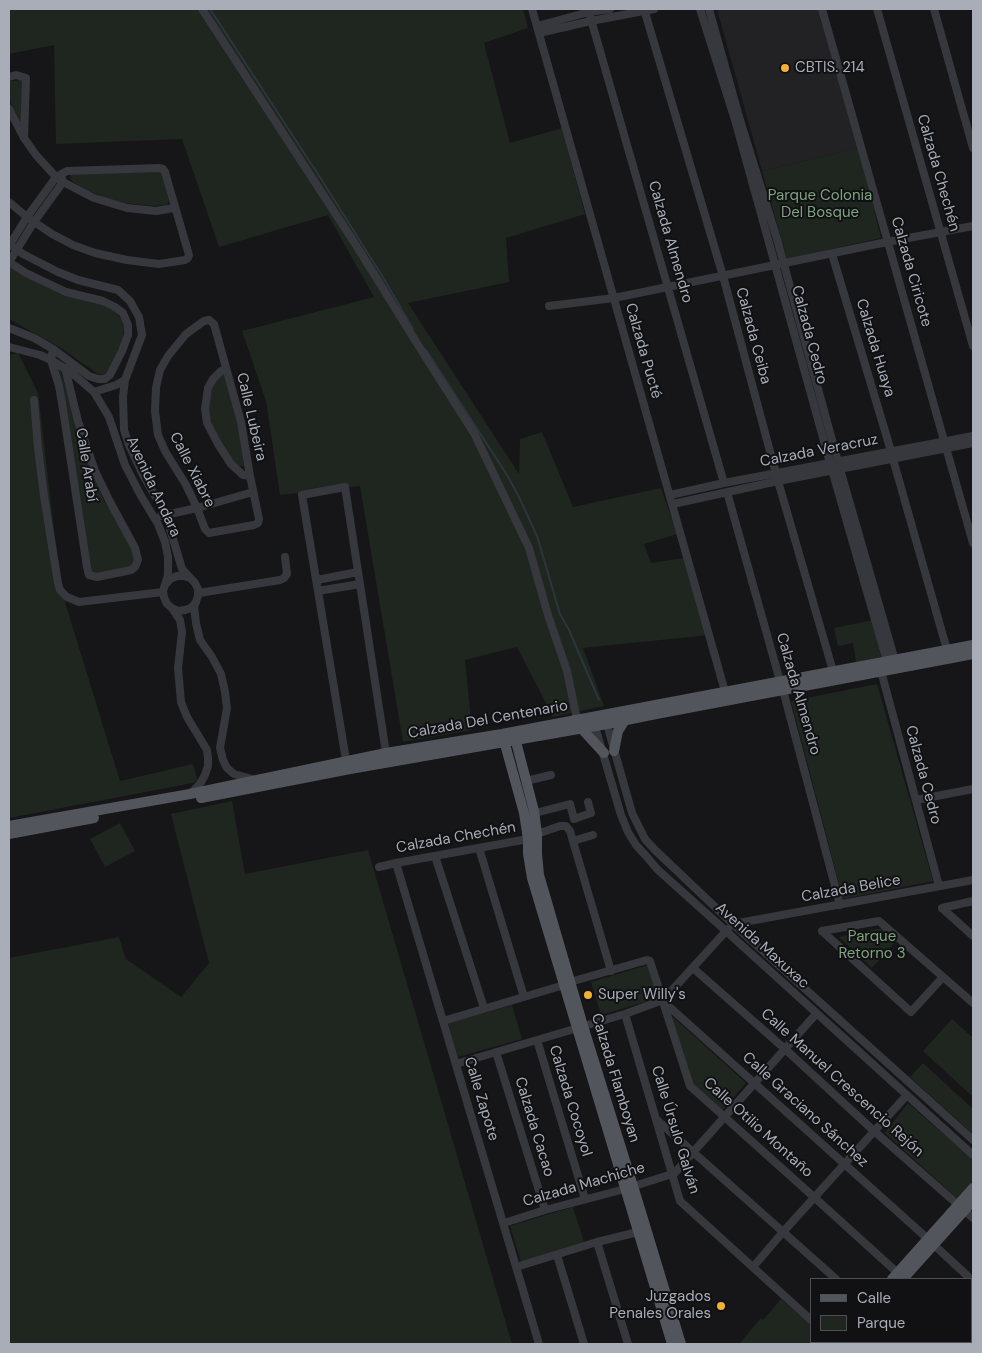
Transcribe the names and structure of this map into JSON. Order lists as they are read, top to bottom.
{
  "streets": {
    "main road": ["Calzada Del Centenario", "Calzada Flamboyan"],
    "street": [
      "Calzada Chechén",
      "Calzada Almendro",
      "Calzada Ciricote",
      "Calzada Cedro",
      "Calzada Ceiba",
      "Calzada Huaya",
      "Calzada Pucté",
      "Calle Lubeira",
      "Calzada Veracruz",
      "Calle Arabí",
      "Calle Xiabre",
      "Avenida Andara",
      "Calzada Belice",
      "Avenida Maxuxac",
      "Calle Manuel Crescencio Rejón",
      "Calle Zapote",
      "Calzada Cocoyol",
      "Calle Graciano Sánchez",
      "Calzada Cacao",
      "Calle Otilio Montaño",
      "Calle Úrsulo Galván",
      "Calzada Machiche"
    ]
  },
  "crossings": [
    ["Calzada Chechén", "Calzada Flamboyan"],
    ["Calzada Chechén", "Calle Zapote"],
    ["Calzada Almendro", "Calzada Veracruz"],
    ["Calzada Almendro", "Calzada Del Centenario"],
    ["Calzada Almendro", "Calzada Belice"],
    ["Calzada Ciricote", "Calzada Veracruz"],
    ["Calzada Cedro", "Calzada Veracruz"],
    ["Calzada Cedro", "Calzada Del Centenario"],
    ["Calzada Cedro", "Calzada Belice"],
    ["Calzada Ceiba", "Calzada Veracruz"],
    ["Calzada Ceiba", "Calzada Del Centenario"],
    ["Calzada Huaya", "Calzada Veracruz"],
    ["Calzada Huaya", "Calzada Del Centenario"],
    ["Calzada Pucté", "Calzada Veracruz"],
    ["Calzada Pucté", "Calzada Del Centenario"],
    ["Calle Lubeira", "Calle Xiabre"],
    ["Calle Arabí", "Avenida Andara"],
    ["Calzada Del Centenario", "Avenida Maxuxac"],
    ["Calzada Del Centenario", "Calzada Flamboyan"],
    ["Calzada Belice", "Avenida Maxuxac"],
    ["Calzada Flamboyan", "Calzada Machiche"],
    ["Calle Zapote", "Calzada Machiche"],
    ["Calzada Cocoyol", "Calzada Machiche"],
    ["Calle Graciano Sánchez", "Calle Otilio Montaño"],
    ["Calzada Cacao", "Calzada Machiche"],
    ["Calle Úrsulo Galván", "Calzada Machiche"]
  ],
  "parks": ["Parque Colonia Del Bosque", "Parque Retorno 3"],
  "places": ["CBTIS. 214", "Super Willy's", "Juzgados Penales Orales"],
  "legend": ["Calle", "Parque"]
}
